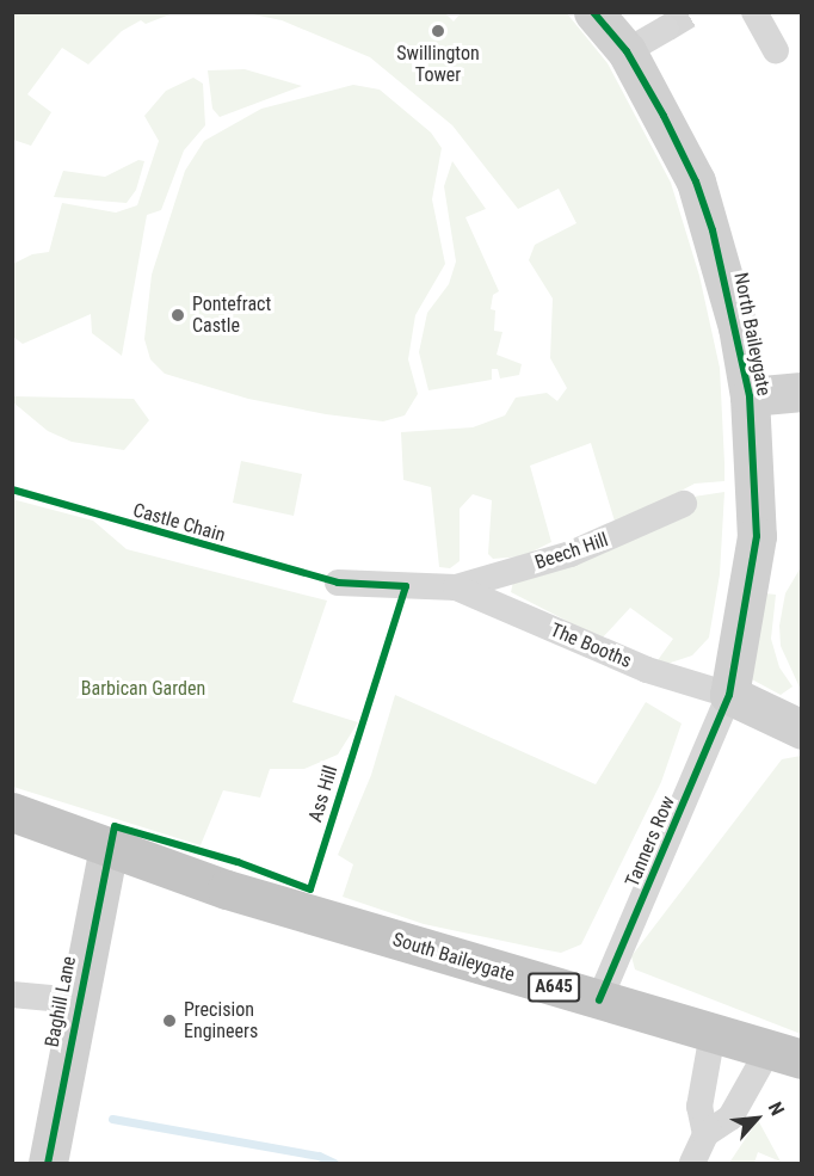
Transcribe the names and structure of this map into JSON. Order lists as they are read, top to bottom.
{
  "streets": {
    "highway": ["South Baileygate", "A645"],
    "street": [
      "North Baileygate",
      "Beech Hill",
      "The Booths",
      "Tanners Row",
      "Baghill Lane"
    ],
    "cycle path": ["Castle Chain"]
  },
  "crossings": [
    ["North Baileygate", "The Booths"],
    ["North Baileygate", "Tanners Row"],
    ["Beech Hill", "The Booths"],
    ["The Booths", "Tanners Row"],
    ["Tanners Row", "South Baileygate"],
    ["South Baileygate", "A645"],
    ["South Baileygate", "Baghill Lane"],
    ["A645", "Baghill Lane"]
  ],
  "parks": ["Barbican Garden"],
  "places": ["Swillington Tower", "Pontefract Castle", "Precision Engineers"],
  "north": "top right"
}
